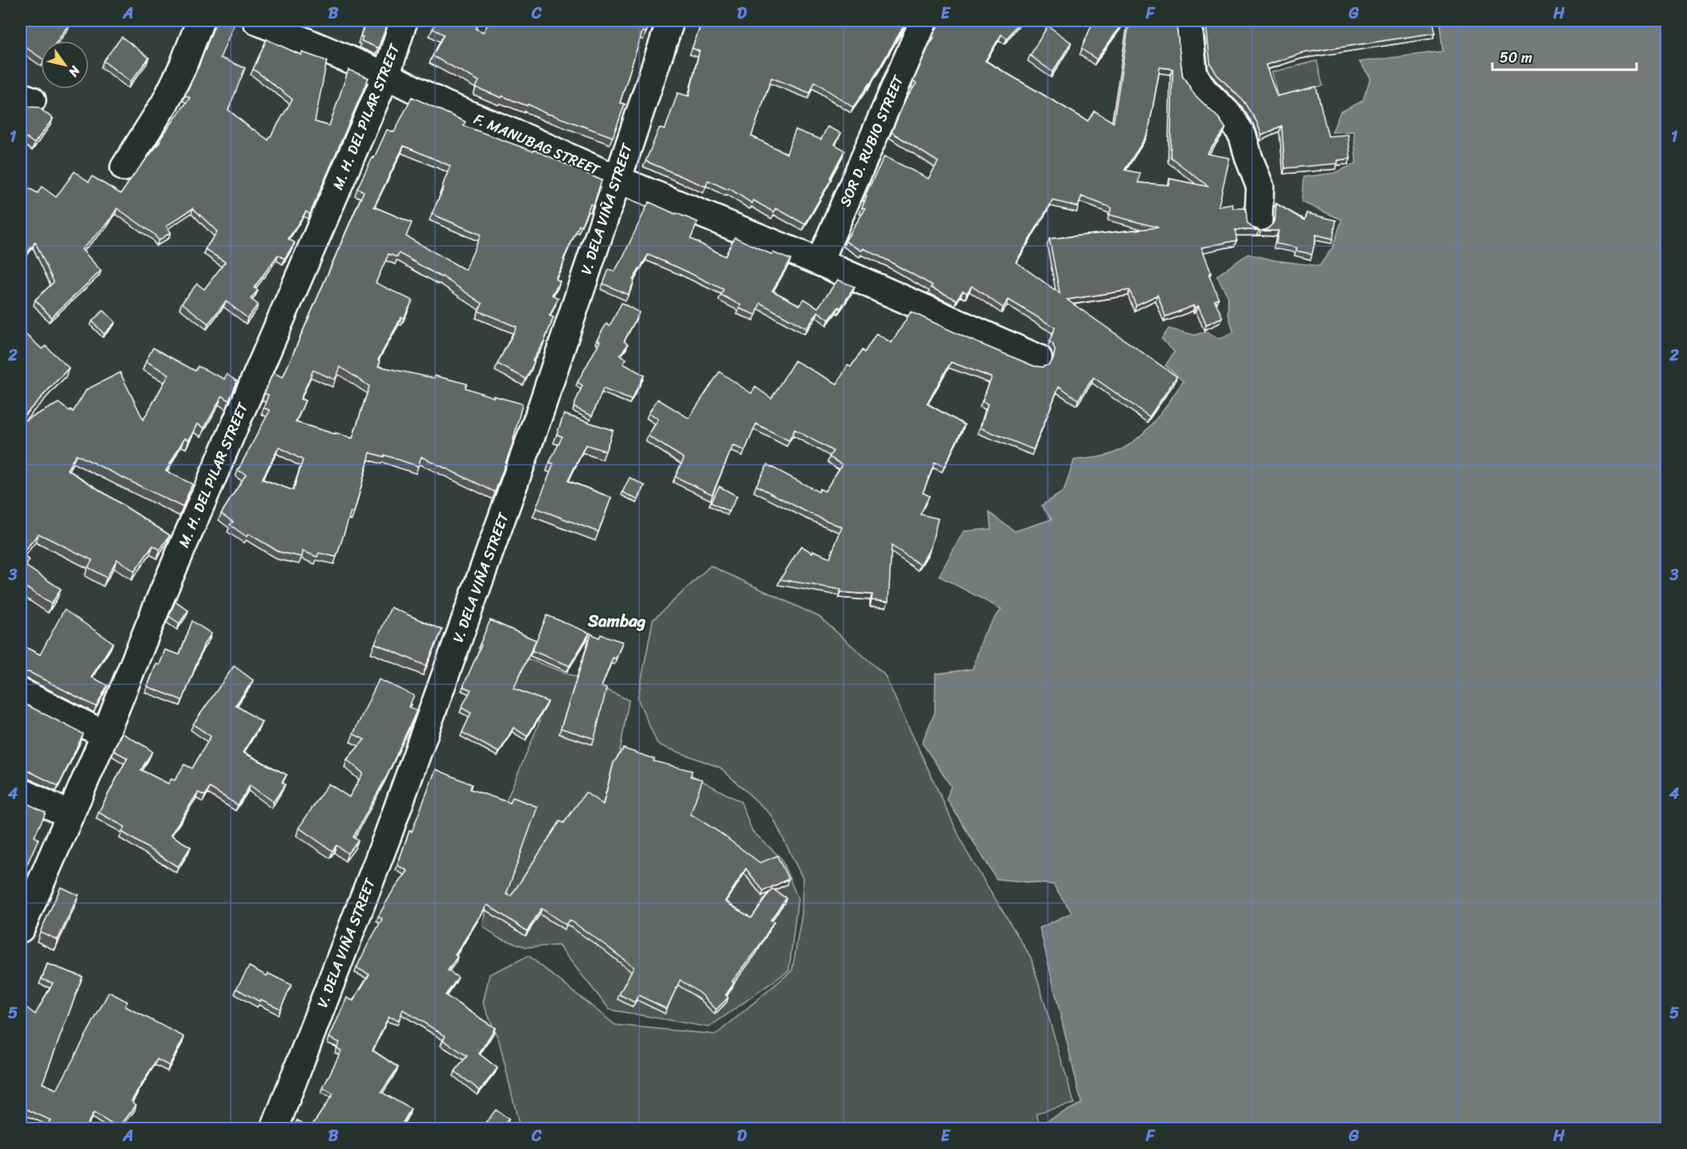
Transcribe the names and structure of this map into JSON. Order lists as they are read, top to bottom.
{
  "streets": {
    "street": [
      "M. H. DEL PILAR STREET",
      "SOR D. RUBIO STREET",
      "F. MANUBAG STREET",
      "V. DELA VIÑA STREET"
    ]
  },
  "crossings": [
    ["M. H. DEL PILAR STREET", "F. MANUBAG STREET"],
    ["SOR D. RUBIO STREET", "F. MANUBAG STREET"],
    ["F. MANUBAG STREET", "V. DELA VIÑA STREET"]
  ],
  "districts": ["Sambag"],
  "scale_bar": "50 m",
  "north": "bottom right",
  "grid": {
    "columns": [
      "A",
      "B",
      "C",
      "D",
      "E",
      "F",
      "G",
      "H"
    ],
    "rows": [
      "1",
      "2",
      "3",
      "4",
      "5"
    ]
  }
}
